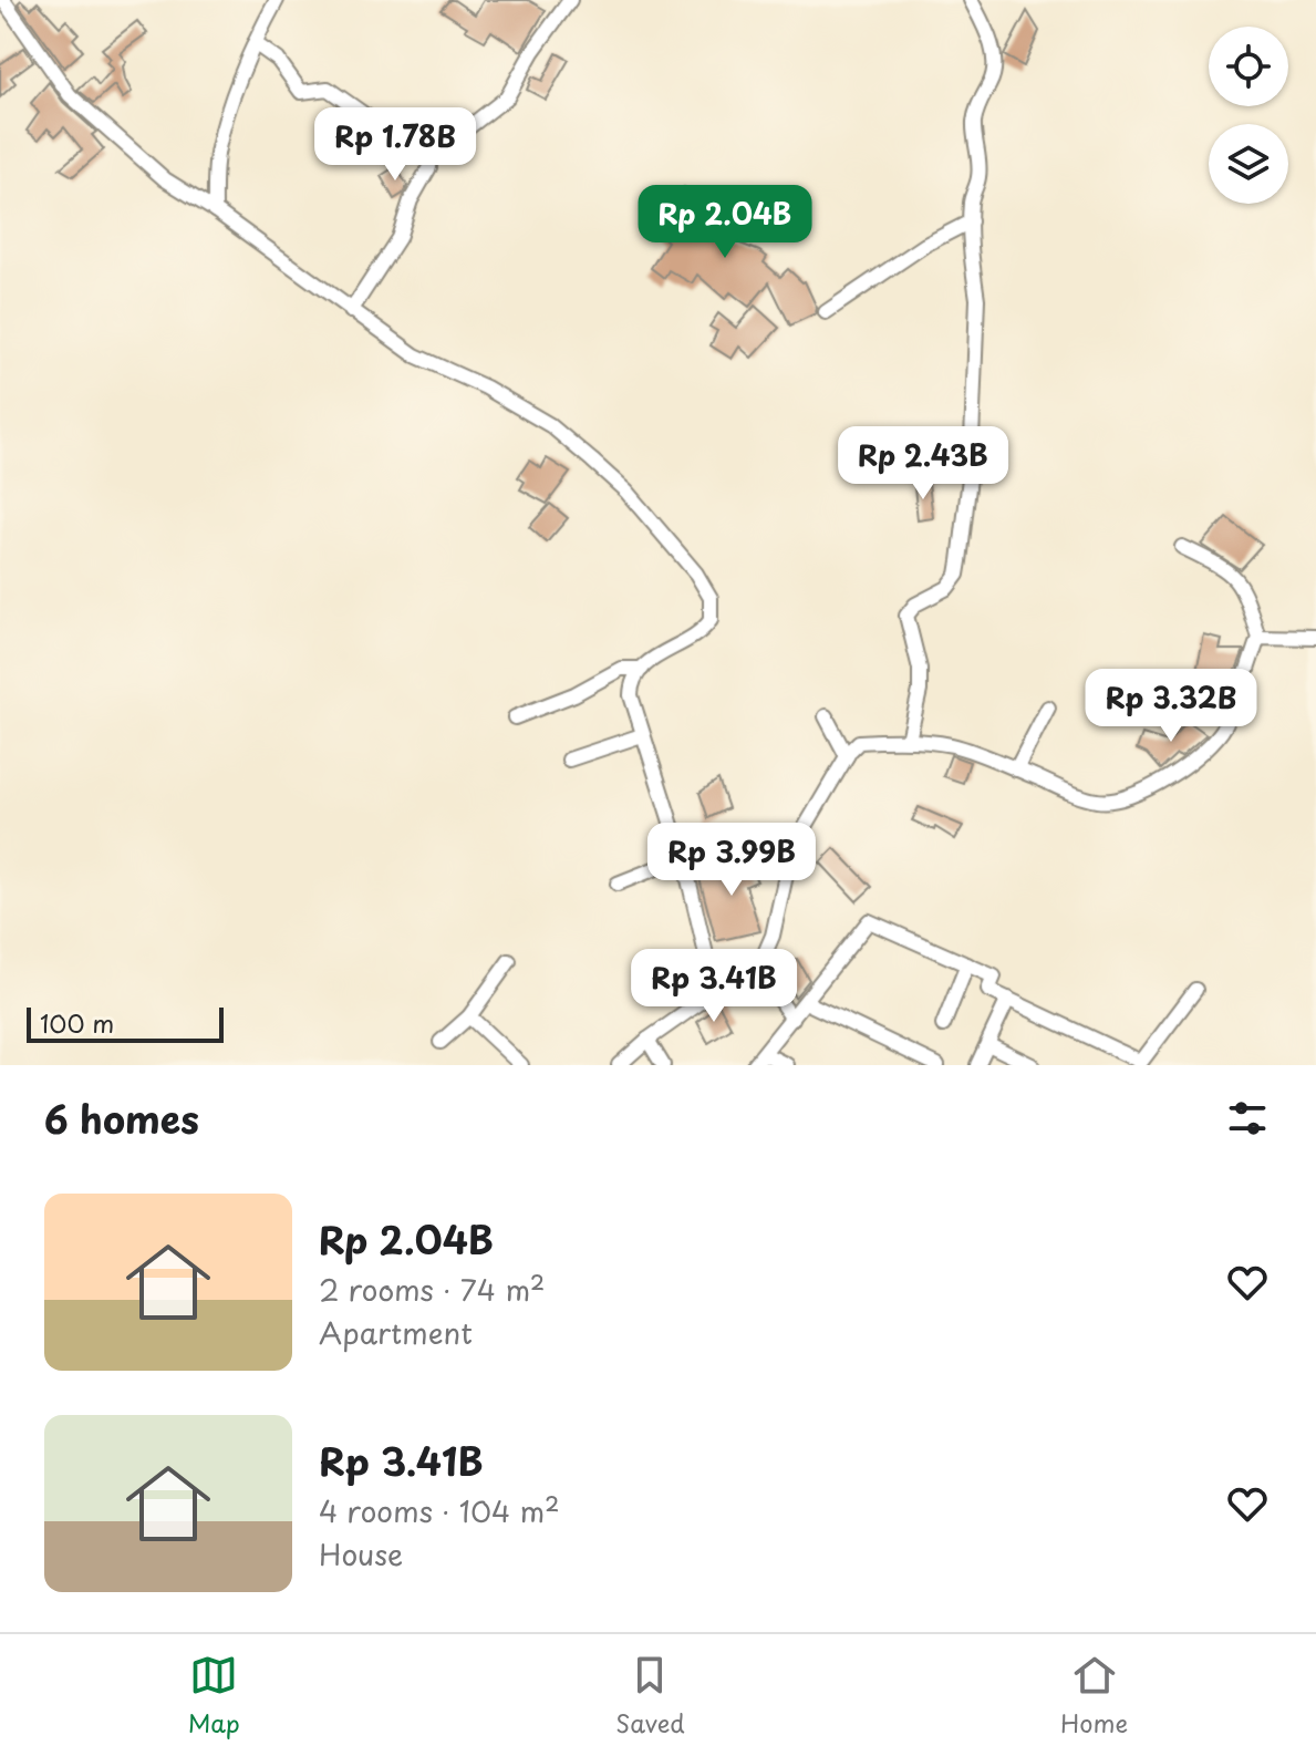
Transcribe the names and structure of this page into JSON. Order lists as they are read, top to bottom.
{
  "scale_bar": "100 m",
  "page": {
    "price": [
      "Rp 1.78B",
      "Rp 2.04B",
      "Rp 2.43B",
      "Rp 3.32B",
      "Rp 3.99B",
      "Rp 3.41B"
    ],
    "scale": "100 m",
    "heading": "6 homes",
    "list": [
      {
        "name": "Rp 2.04B",
        "note": "2 rooms · 74 m² · Apartment"
      },
      {
        "name": "Rp 3.41B",
        "note": "4 rooms · 104 m² · House"
      }
    ],
    "tabs": ["Map", "Saved", "Home"]
  }
}
